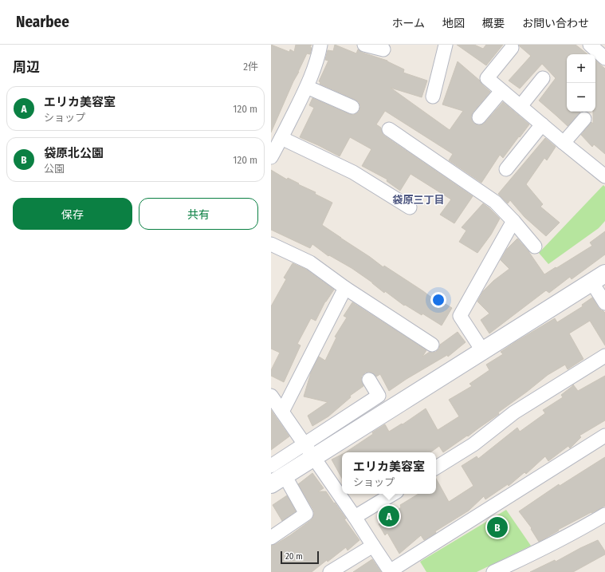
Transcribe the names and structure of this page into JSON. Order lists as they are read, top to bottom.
{
  "districts": ["袋原三丁目"],
  "scale_bar": "20 m",
  "page": {
    "header": "Nearbee",
    "nav": [
      "ホーム",
      "地図",
      "概要",
      "お問い合わせ"
    ],
    "heading": ["周辺", "2件"],
    "map_buttons": ["+", "−"],
    "list": [
      {
        "mark": "A",
        "name": "エリカ美容室",
        "note": "ショップ",
        "value": "120 m"
      },
      {
        "mark": "B",
        "name": "袋原北公園",
        "note": "公園",
        "value": "120 m"
      }
    ],
    "buttons": ["保存", "共有"],
    "popup": ["エリカ美容室", "ショップ"],
    "pins": ["A", "B"],
    "scale": "20 m"
  }
}
